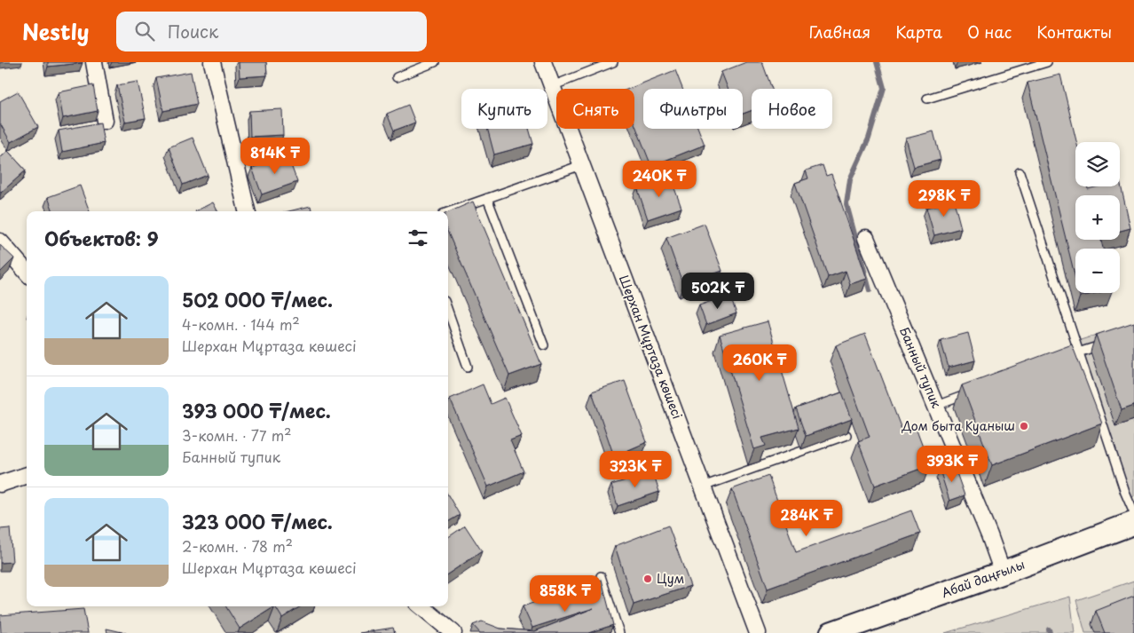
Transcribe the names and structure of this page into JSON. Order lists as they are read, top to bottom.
{
  "streets": {
    "main road": ["Абай даңғылы"],
    "street": ["Шерхан Мұртаза көшесі", "Банный тупик"]
  },
  "crossings": [
    ["Банный тупик", "Абай даңғылы"]
  ],
  "places": ["Дом быта Куаныш", "Цум"],
  "page": {
    "header": "Nestly",
    "search": "Поиск",
    "nav": [
      "Главная",
      "Карта",
      "О нас",
      "Контакты"
    ],
    "chip": [
      "Купить",
      "Снять",
      "Фильтры",
      "Новое"
    ],
    "price": [
      "814K ₸",
      "240K ₸",
      "298K ₸",
      "502K ₸",
      "260K ₸",
      "393K ₸",
      "323K ₸",
      "284K ₸",
      "858K ₸"
    ],
    "map_buttons": ["+", "−"],
    "heading": "Объектов: 9",
    "list": [
      {
        "name": "502 000 ₸/мес.",
        "note": "4-комн. · 144 m² · Шерхан Мұртаза көшесі"
      },
      {
        "name": "393 000 ₸/мес.",
        "note": "3-комн. · 77 m² · Банный тупик"
      },
      {
        "name": "323 000 ₸/мес.",
        "note": "2-комн. · 78 m² · Шерхан Мұртаза көшесі"
      }
    ]
  }
}
